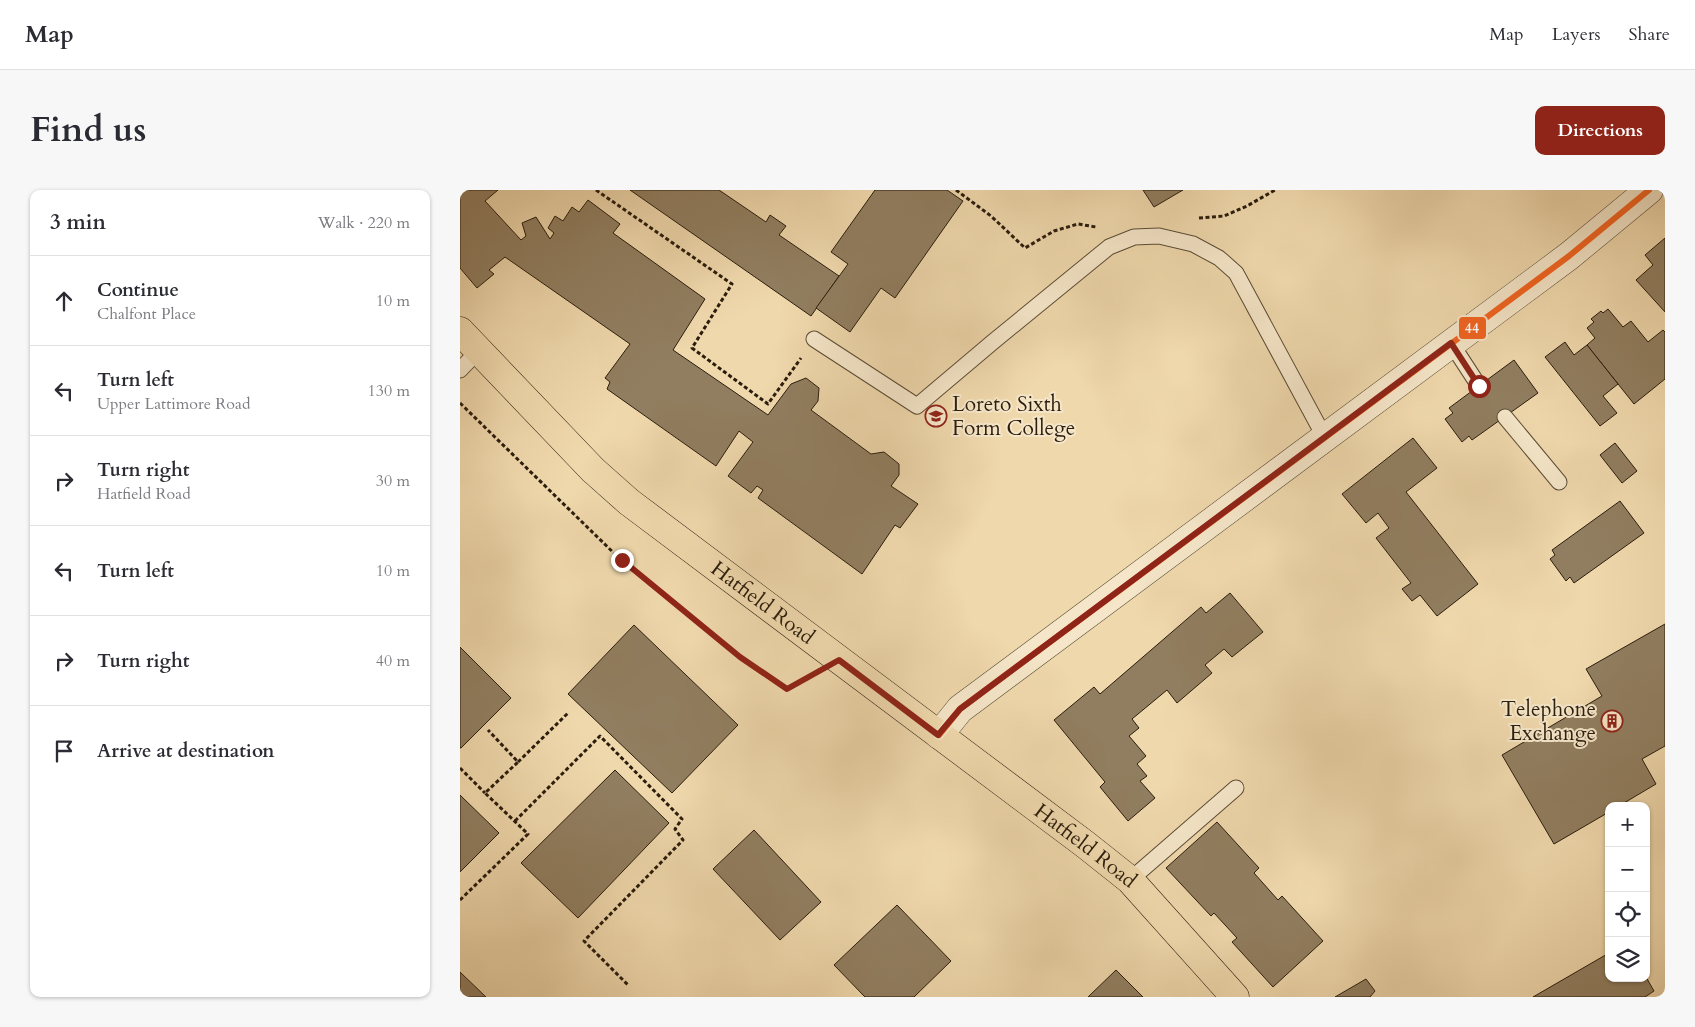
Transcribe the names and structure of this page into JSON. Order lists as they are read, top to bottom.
{
  "streets": {
    "main road": ["Hatfield Road"]
  },
  "places": {
    "school or university": ["Loreto Sixth Form College"],
    "building": ["Telephone Exchange"]
  },
  "lines": ["transit line 44"],
  "page": {
    "header": "Map",
    "nav": ["Map", "Layers", "Share"],
    "title": "Find us",
    "buttons": "Directions",
    "heading": ["3 min", "Walk · 220 m"],
    "list": [
      ["Continue", "Chalfont Place", "10 m"],
      ["Turn left", "Upper Lattimore Road", "130 m"],
      ["Turn right", "Hatfield Road", "30 m"],
      ["Turn left", "10 m"],
      ["Turn right", "40 m"],
      "Arrive at destination"
    ],
    "map_buttons": ["+", "−"]
  }
}
